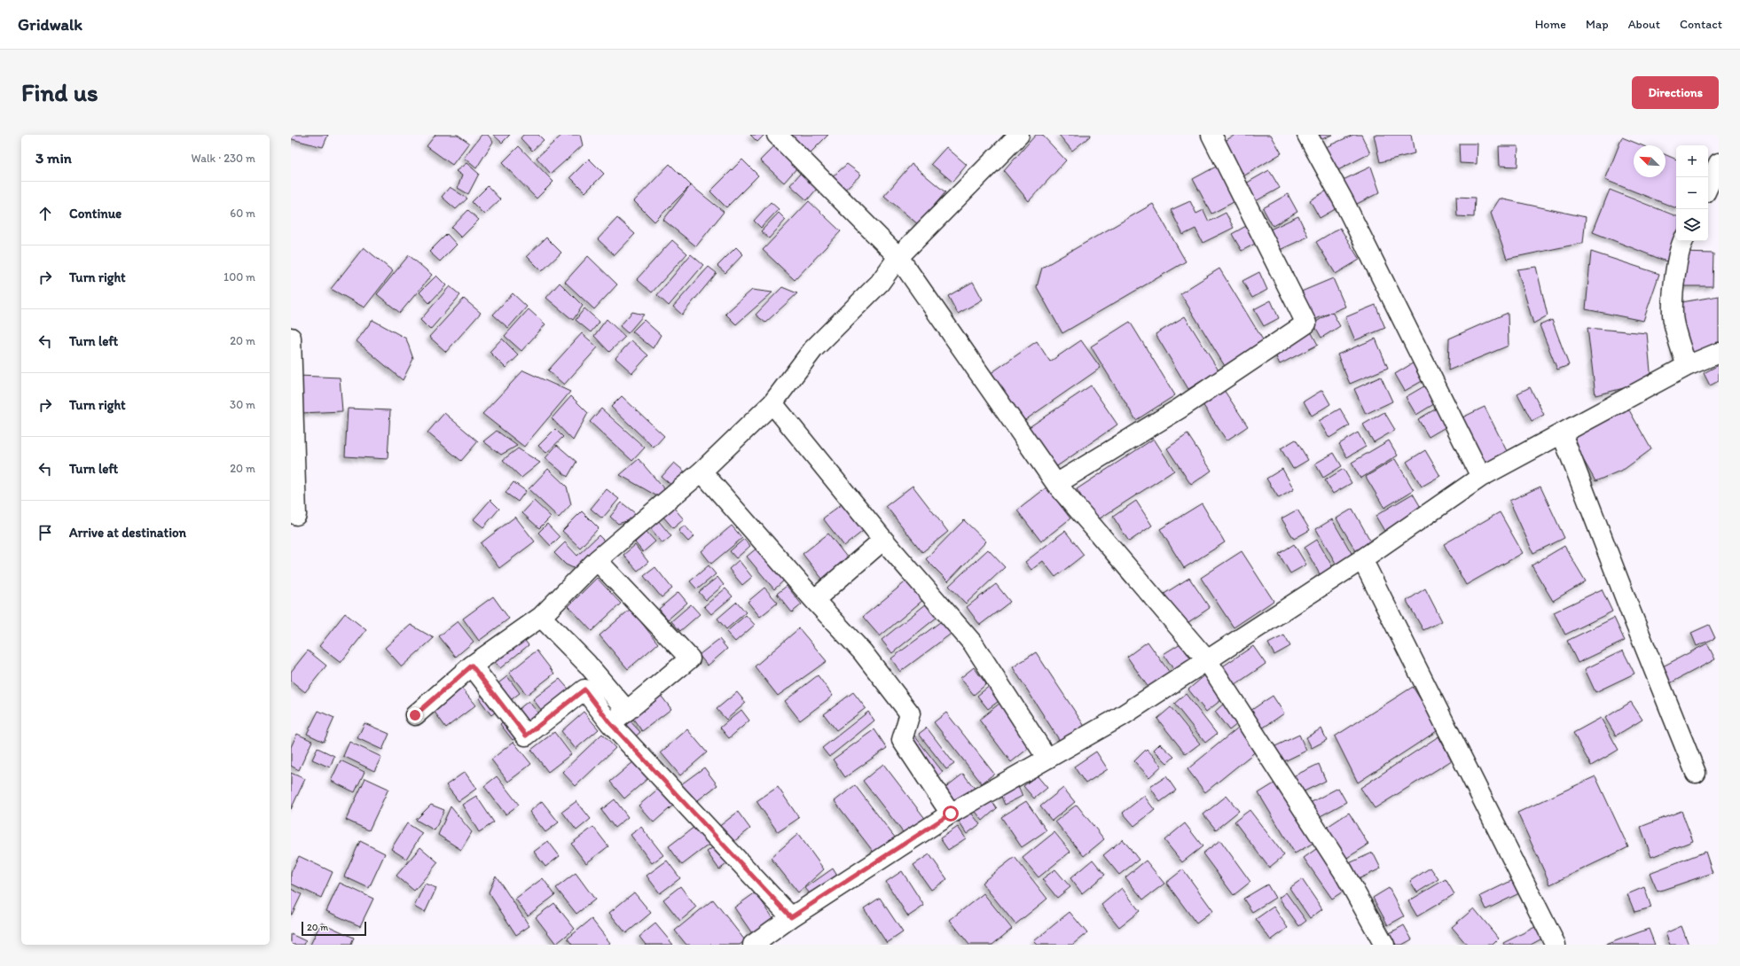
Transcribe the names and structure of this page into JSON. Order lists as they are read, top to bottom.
{
  "scale_bar": "20 m",
  "north": "top left",
  "page": {
    "header": "Gridwalk",
    "nav": [
      "Home",
      "Map",
      "About",
      "Contact"
    ],
    "buttons": "Directions",
    "title": "Find us",
    "heading": ["3 min", "Walk · 230 m"],
    "map_buttons": ["+", "−"],
    "list": [
      ["Continue", "60 m"],
      ["Turn right", "100 m"],
      ["Turn left", "20 m"],
      ["Turn right", "30 m"],
      ["Turn left", "20 m"],
      "Arrive at destination"
    ],
    "scale": "20 m"
  }
}
